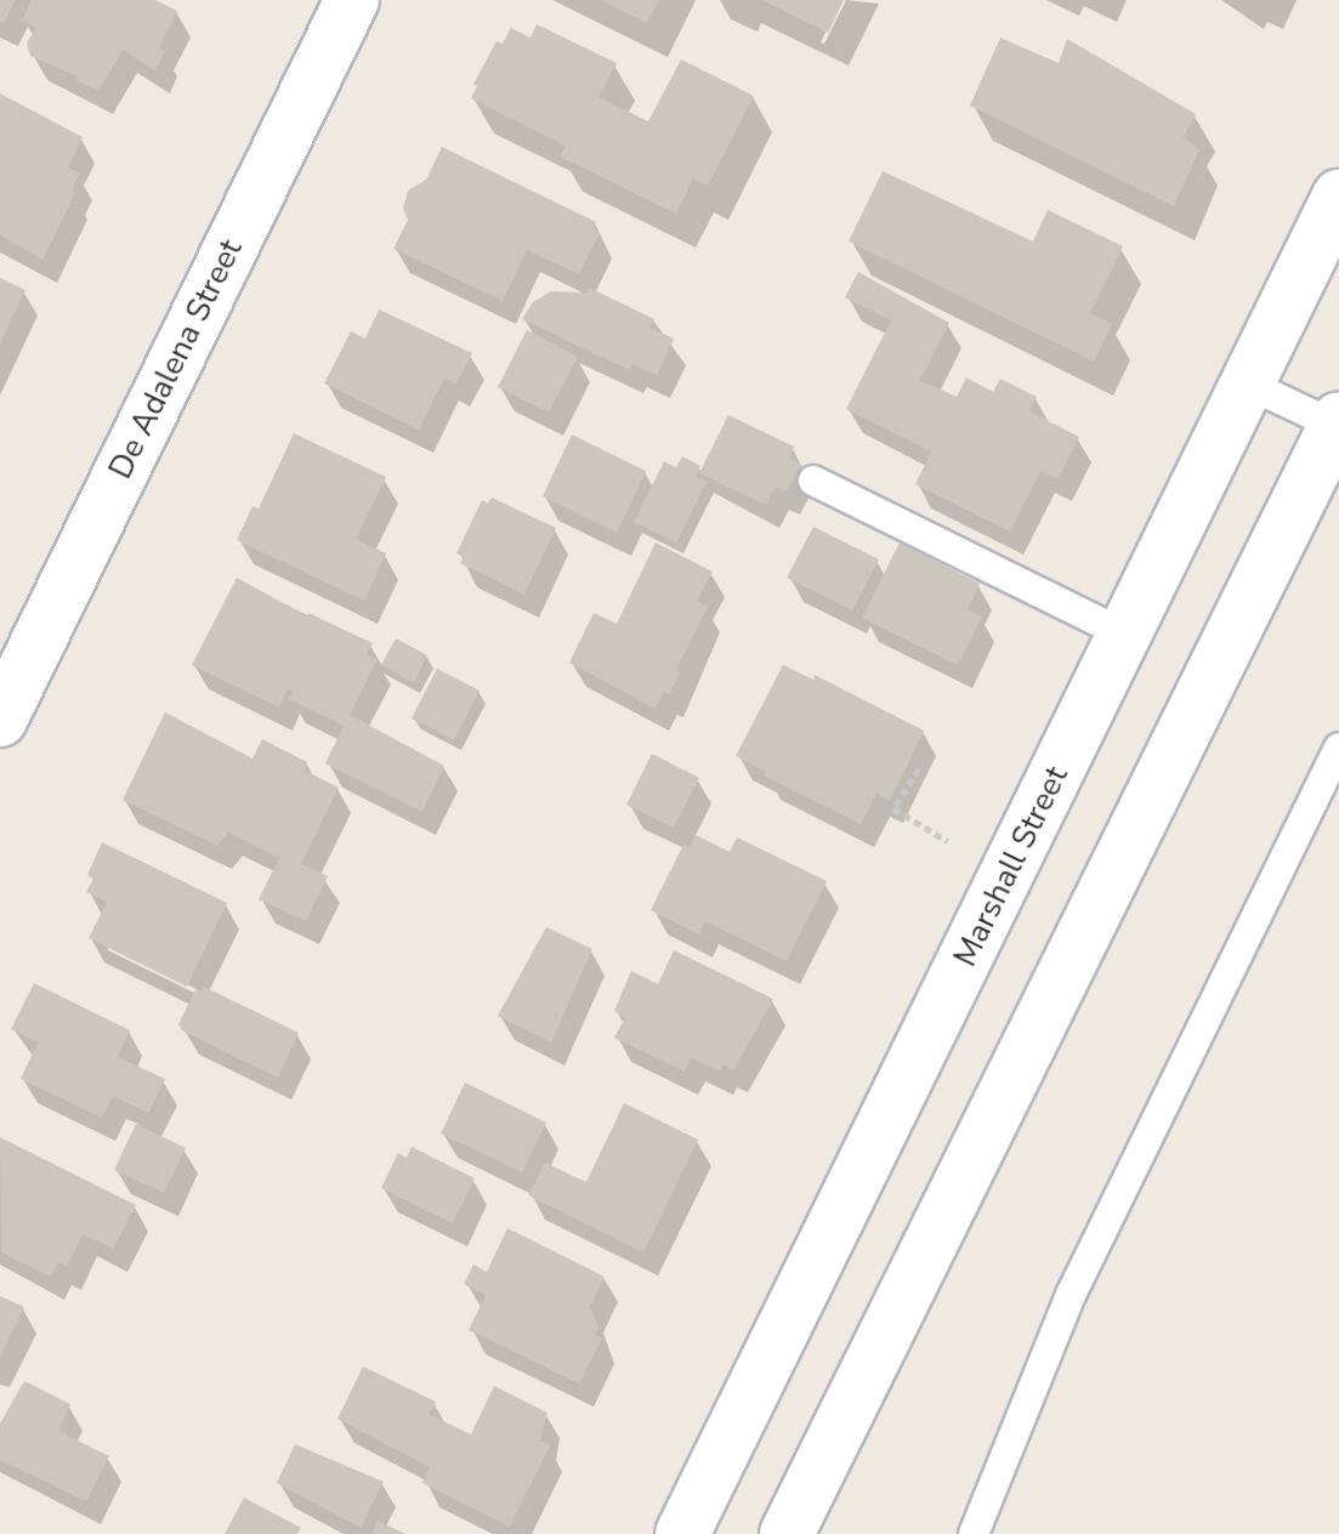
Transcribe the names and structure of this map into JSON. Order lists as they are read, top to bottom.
{
  "streets": {
    "street": ["De Adalena Street", "Marshall Street"]
  }
}
